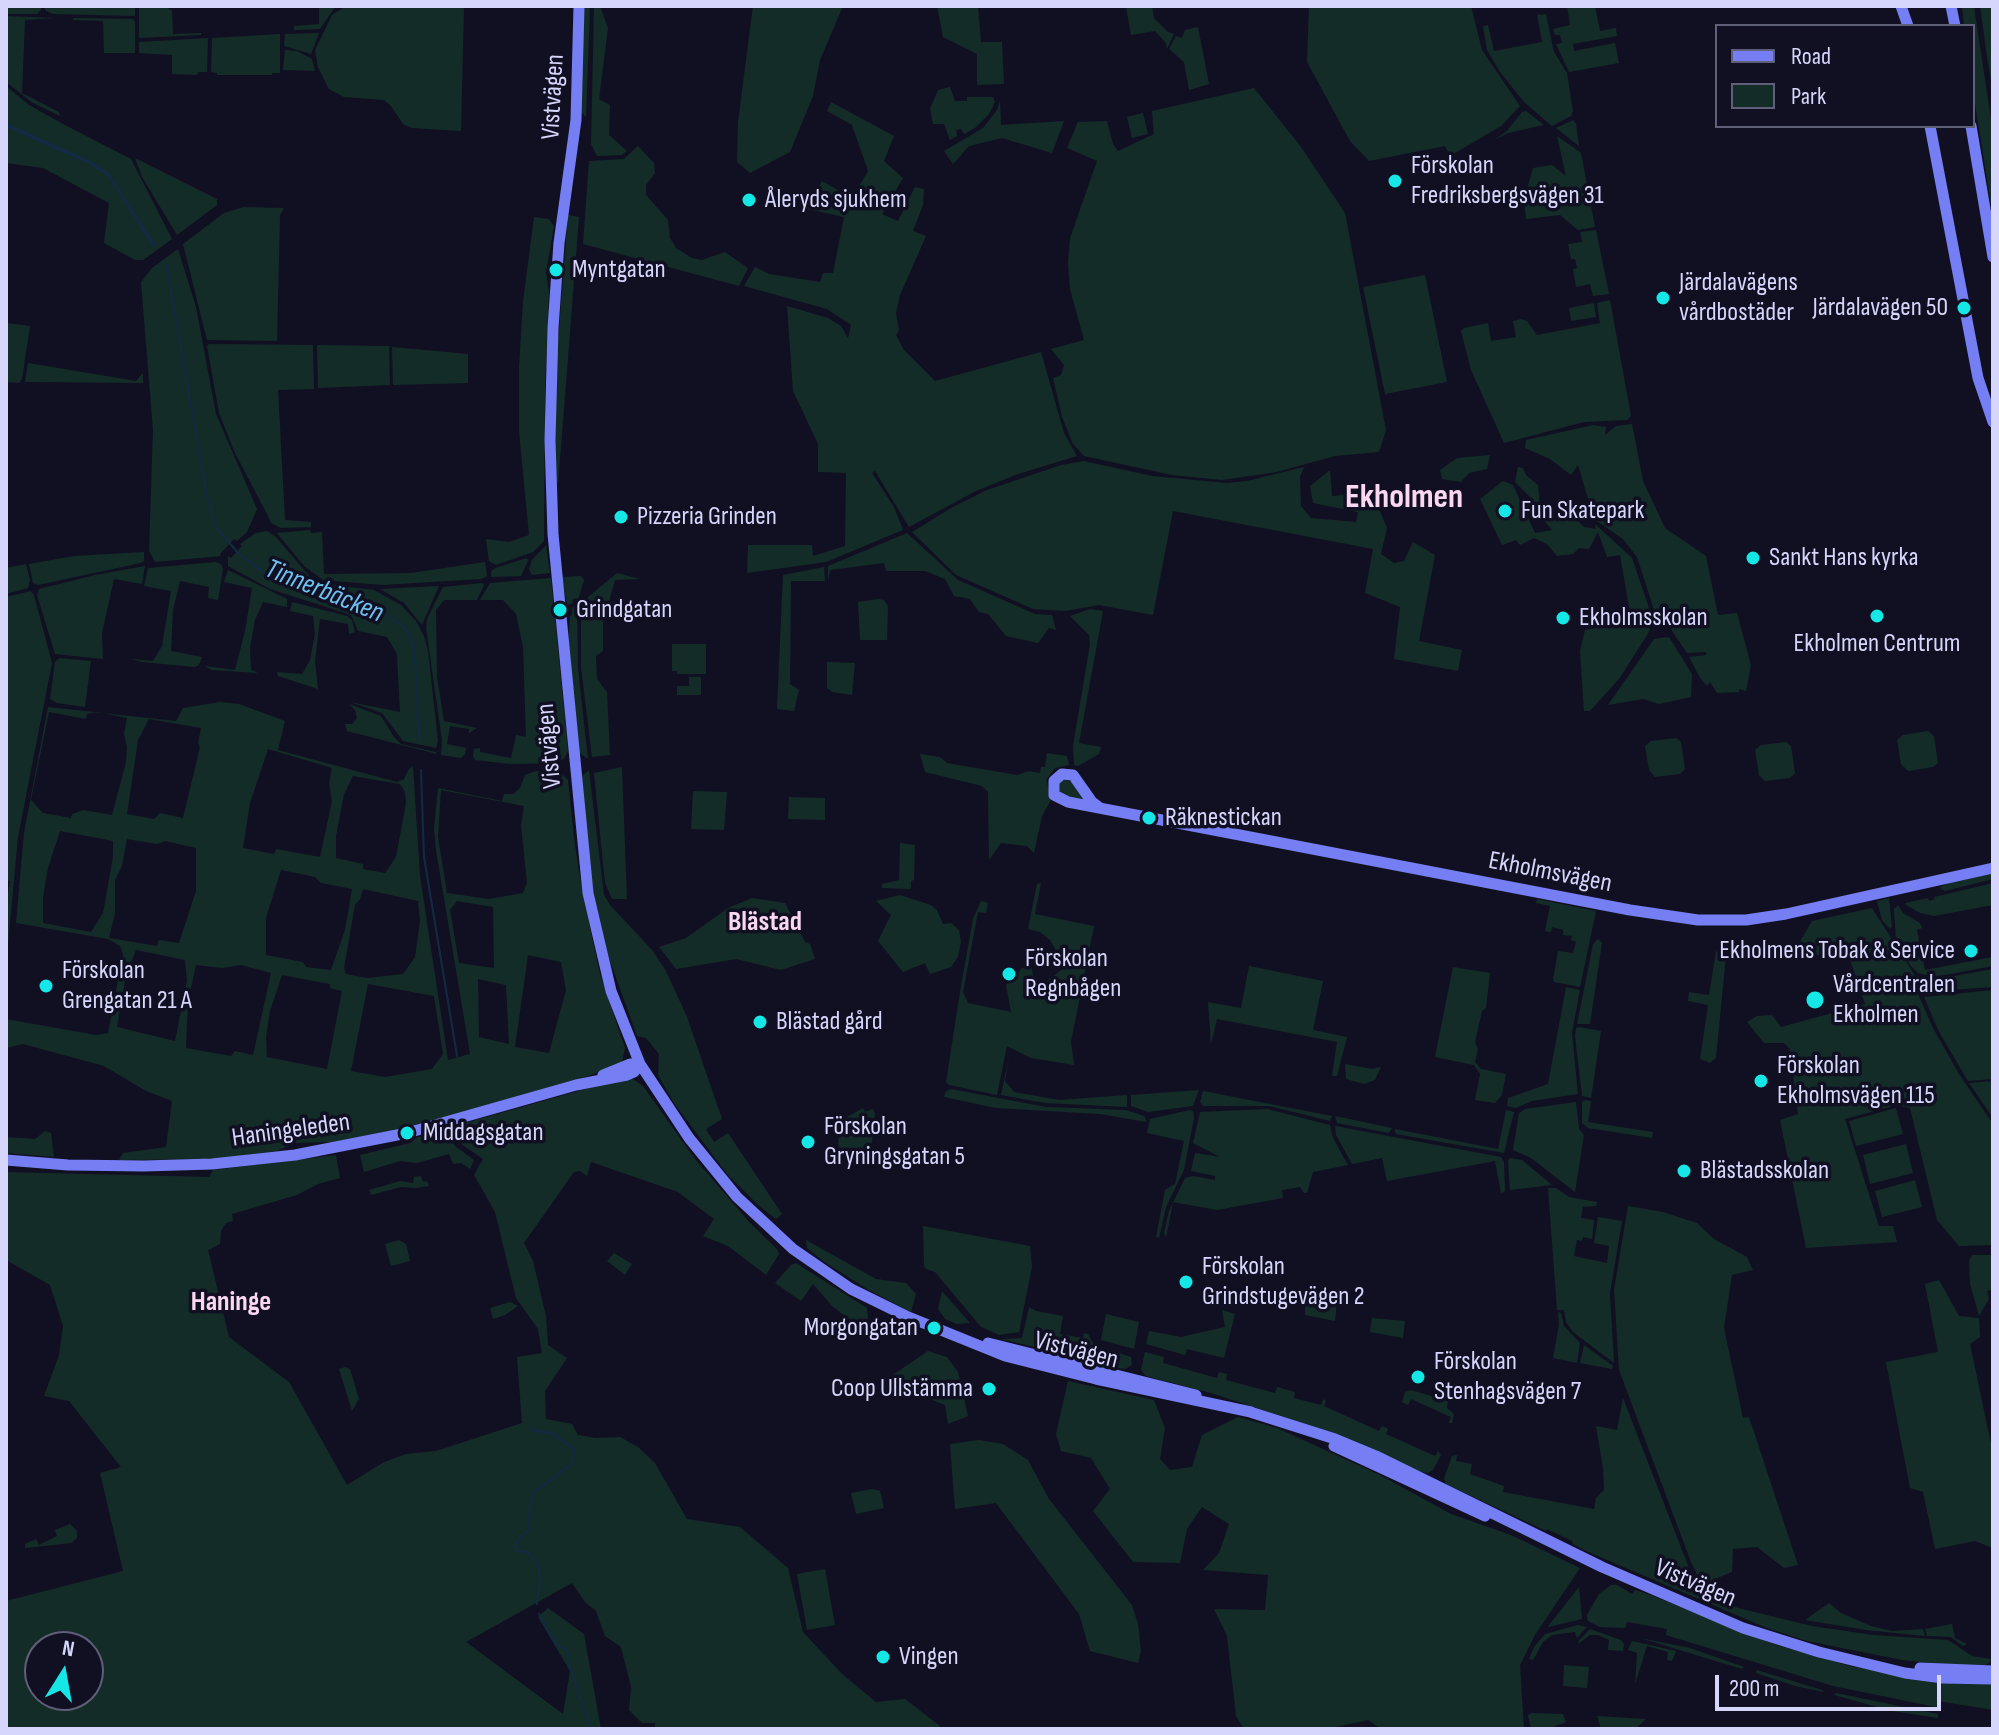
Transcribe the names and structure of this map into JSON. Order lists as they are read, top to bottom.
{
  "streets": {
    "main road": ["Vistvägen", "Ekholmsvägen", "Haningeleden"]
  },
  "crossings": [
    ["Vistvägen", "Haningeleden"]
  ],
  "districts": ["Ekholmen", "Blästad", "Haninge"],
  "water": ["Tinnerbäcken"],
  "places": [
    "Förskolan Fredriksbergsvägen 31",
    "Åleryds sjukhem",
    "Myntgatan",
    "Järdalavägens vårdbostäder",
    "Järdalavägen 50",
    "Fun Skatepark",
    "Pizzeria Grinden",
    "Sankt Hans kyrka",
    "Grindgatan",
    "Ekholmen Centrum",
    "Ekholmsskolan",
    "Räknestickan",
    "Ekholmens Tobak & Service",
    "Förskolan Regnbågen",
    "Förskolan Grengatan 21 A",
    "Vårdcentralen Ekholmen",
    "Blästad gård",
    "Förskolan Ekholmsvägen 115",
    "Middagsgatan",
    "Förskolan Gryningsgatan 5",
    "Blästadsskolan",
    "Förskolan Grindstugevägen 2",
    "Morgongatan",
    "Förskolan Stenhagsvägen 7",
    "Coop Ullstämma",
    "Vingen"
  ],
  "legend": ["Road", "Park"],
  "scale_bar": "200 m",
  "north": "top"
}
